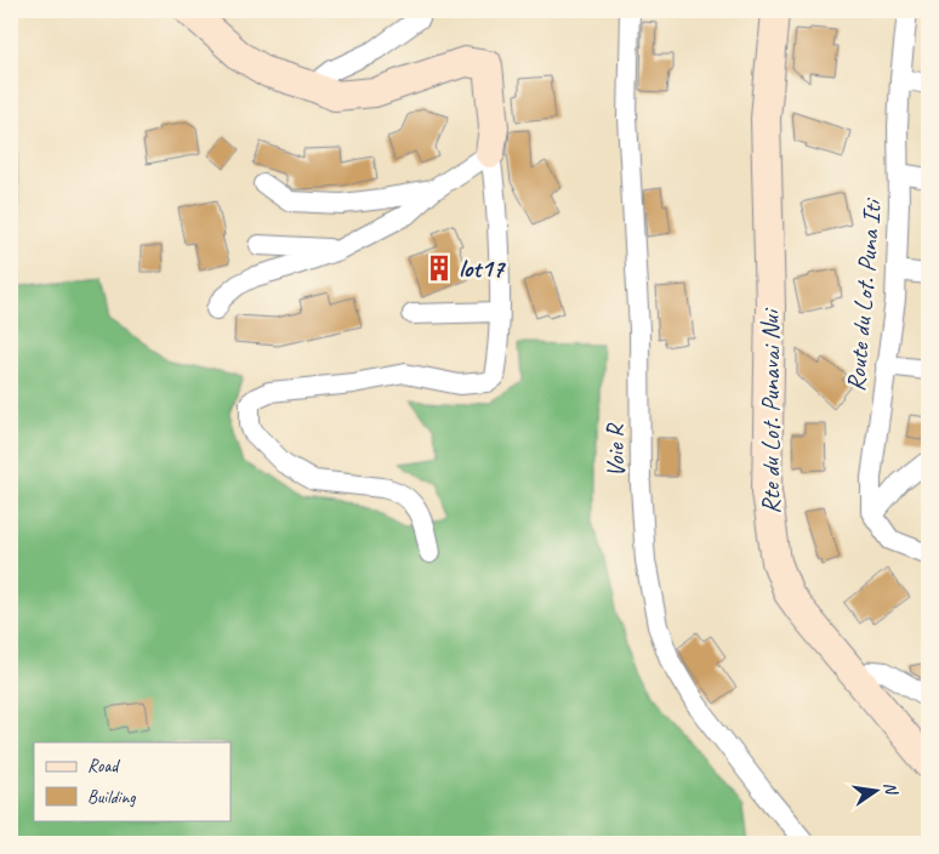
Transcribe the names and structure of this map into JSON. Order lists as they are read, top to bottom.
{
  "streets": {
    "main road": ["Rte du Lot. Punavai Nui"],
    "street": ["Route du Lot. Puna Iti", "Voie R"]
  },
  "places": {
    "building": ["lot17"]
  },
  "legend": ["Road", "Building"],
  "north": "right"
}
